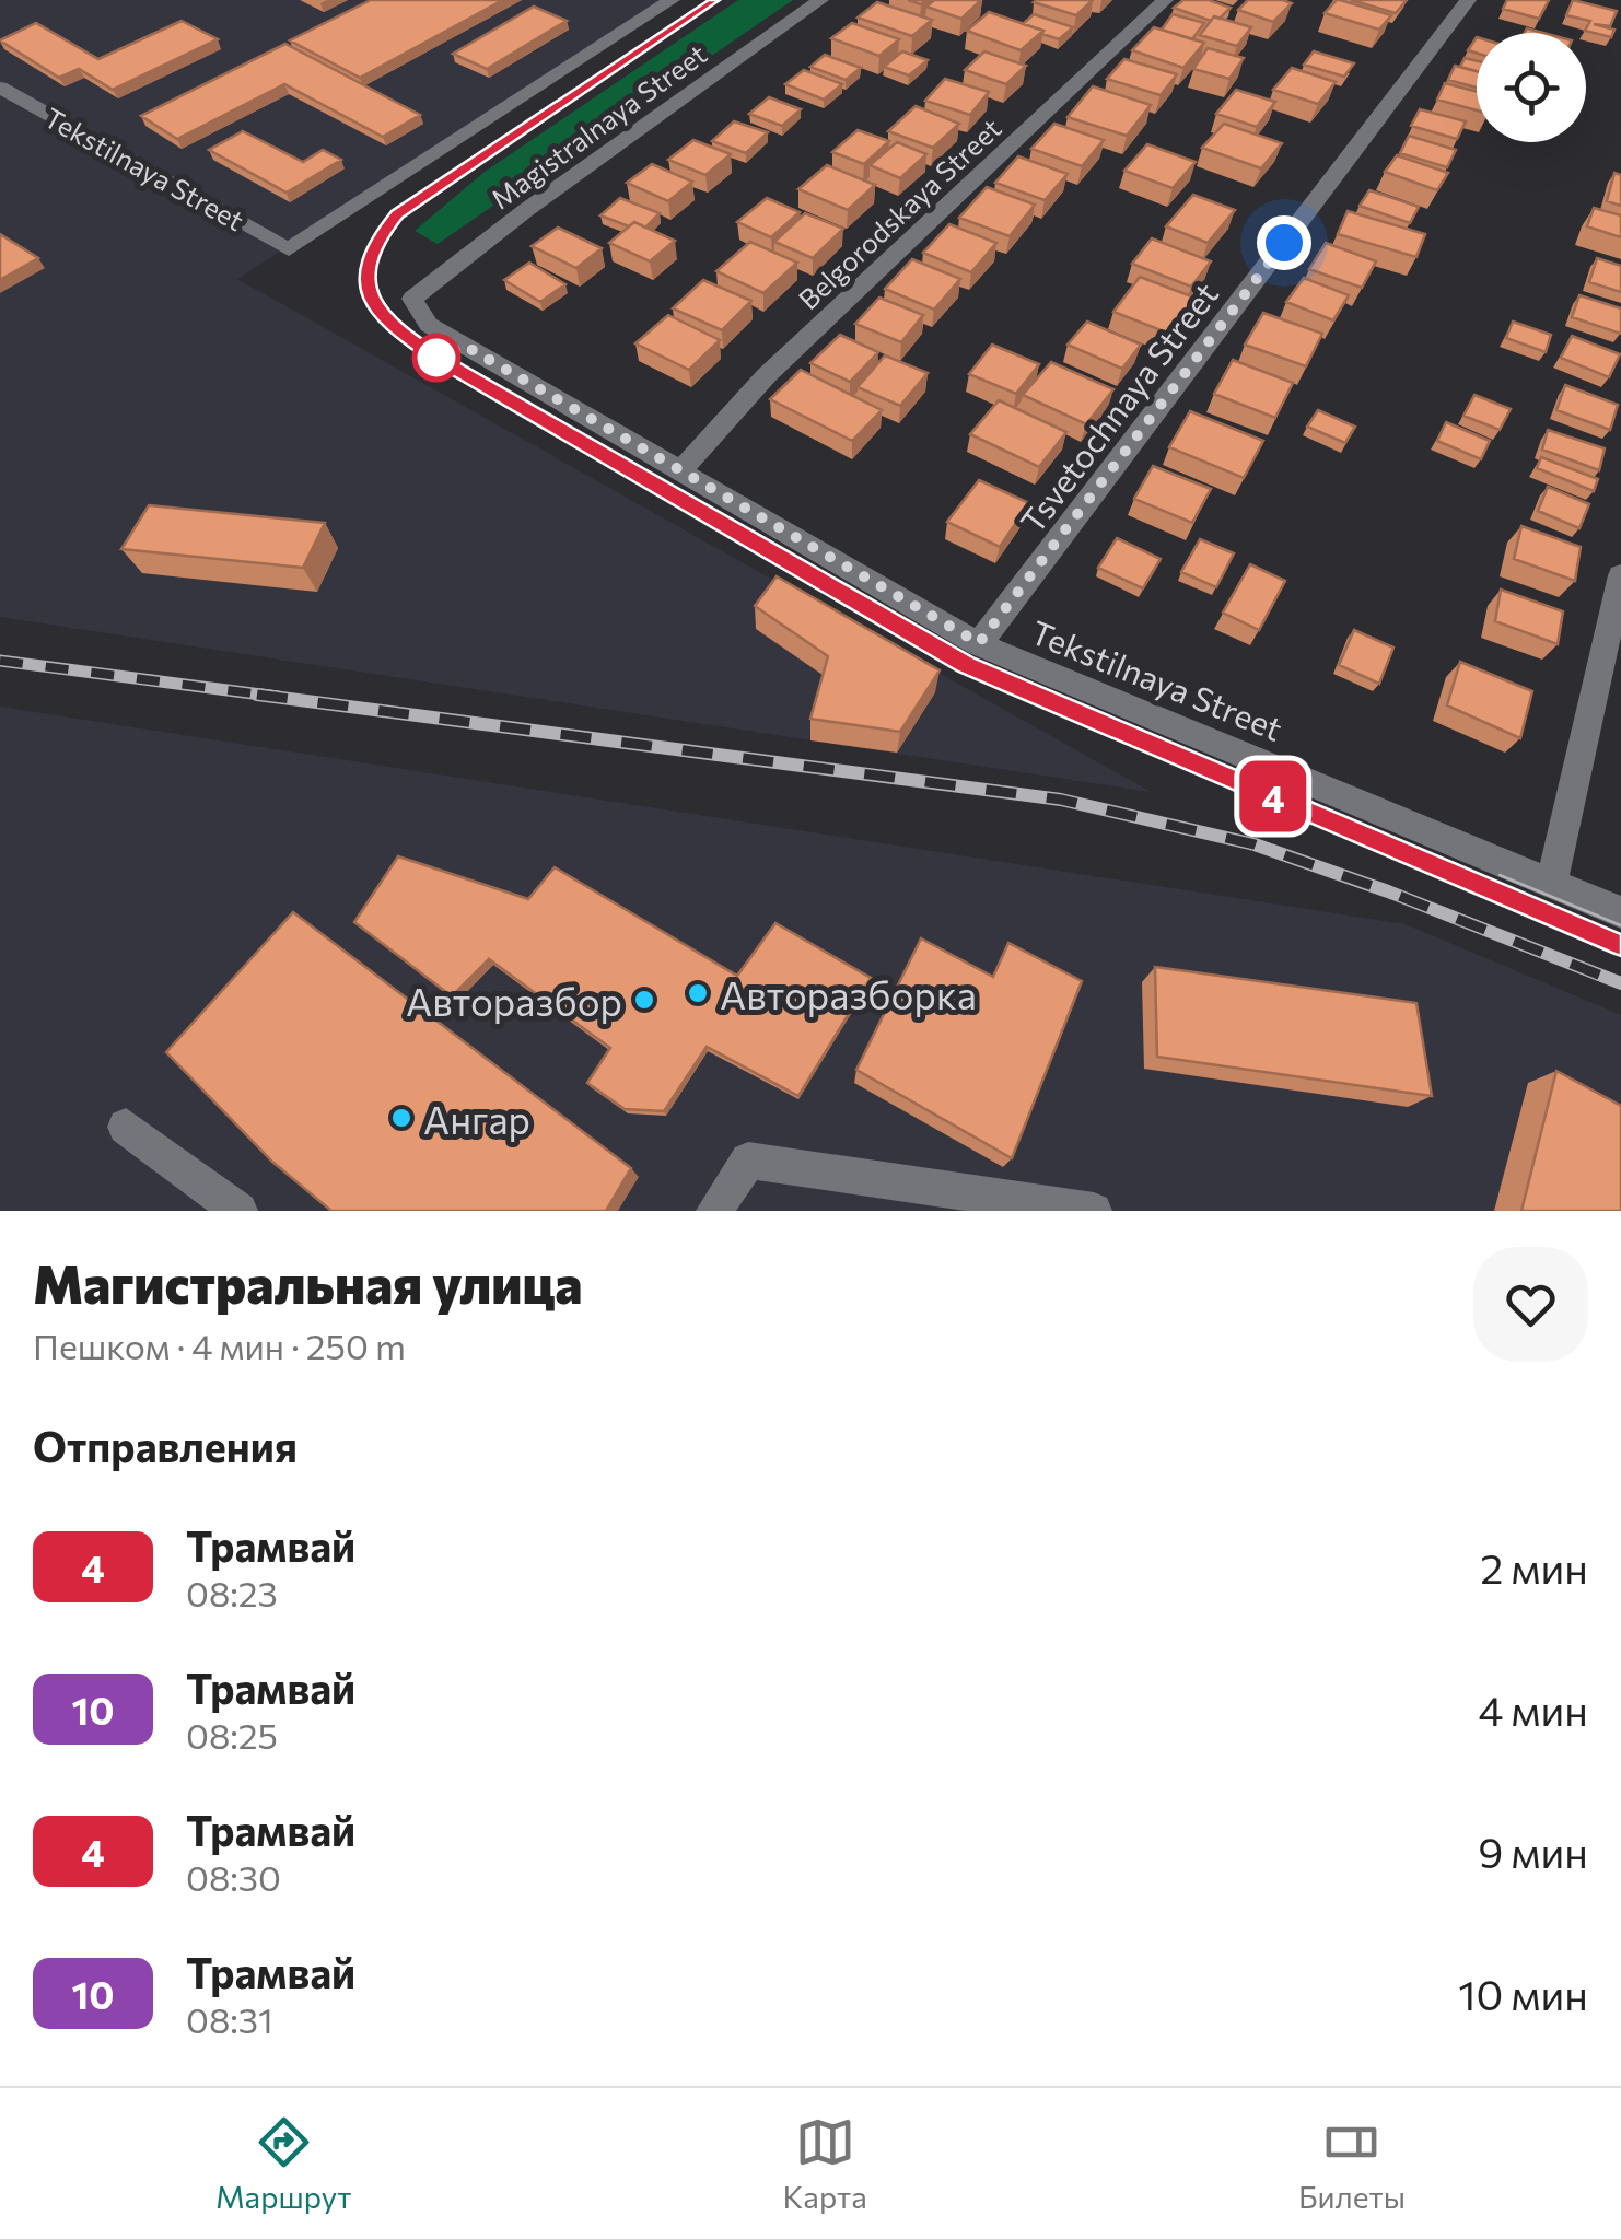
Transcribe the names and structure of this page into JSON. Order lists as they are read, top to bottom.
{
  "streets": {
    "street": [
      "Magistralnaya Street",
      "Tekstilnaya Street",
      "Belgorodskaya Street",
      "Tsvetochnaya Street"
    ]
  },
  "crossings": [
    ["Magistralnaya Street", "Tekstilnaya Street"],
    ["Tekstilnaya Street", "Belgorodskaya Street"],
    ["Tekstilnaya Street", "Tsvetochnaya Street"]
  ],
  "places": ["Авторазборка", "Авторазбор", "Ангар"],
  "lines": ["tram line 4"],
  "page": {
    "on_map": "4",
    "heading": [
      ["Магистральная улица", "Пешком · 4 мин · 250 m"],
      "Отправления"
    ],
    "list": [
      {
        "mark": "4",
        "name": "Трамвай",
        "note": "08:23",
        "value": "2 мин"
      },
      {
        "mark": "10",
        "name": "Трамвай",
        "note": "08:25",
        "value": "4 мин"
      },
      {
        "mark": "4",
        "name": "Трамвай",
        "note": "08:30",
        "value": "9 мин"
      },
      {
        "mark": "10",
        "name": "Трамвай",
        "note": "08:31",
        "value": "10 мин"
      }
    ],
    "tabs": ["Маршрут", "Карта", "Билеты"]
  }
}
